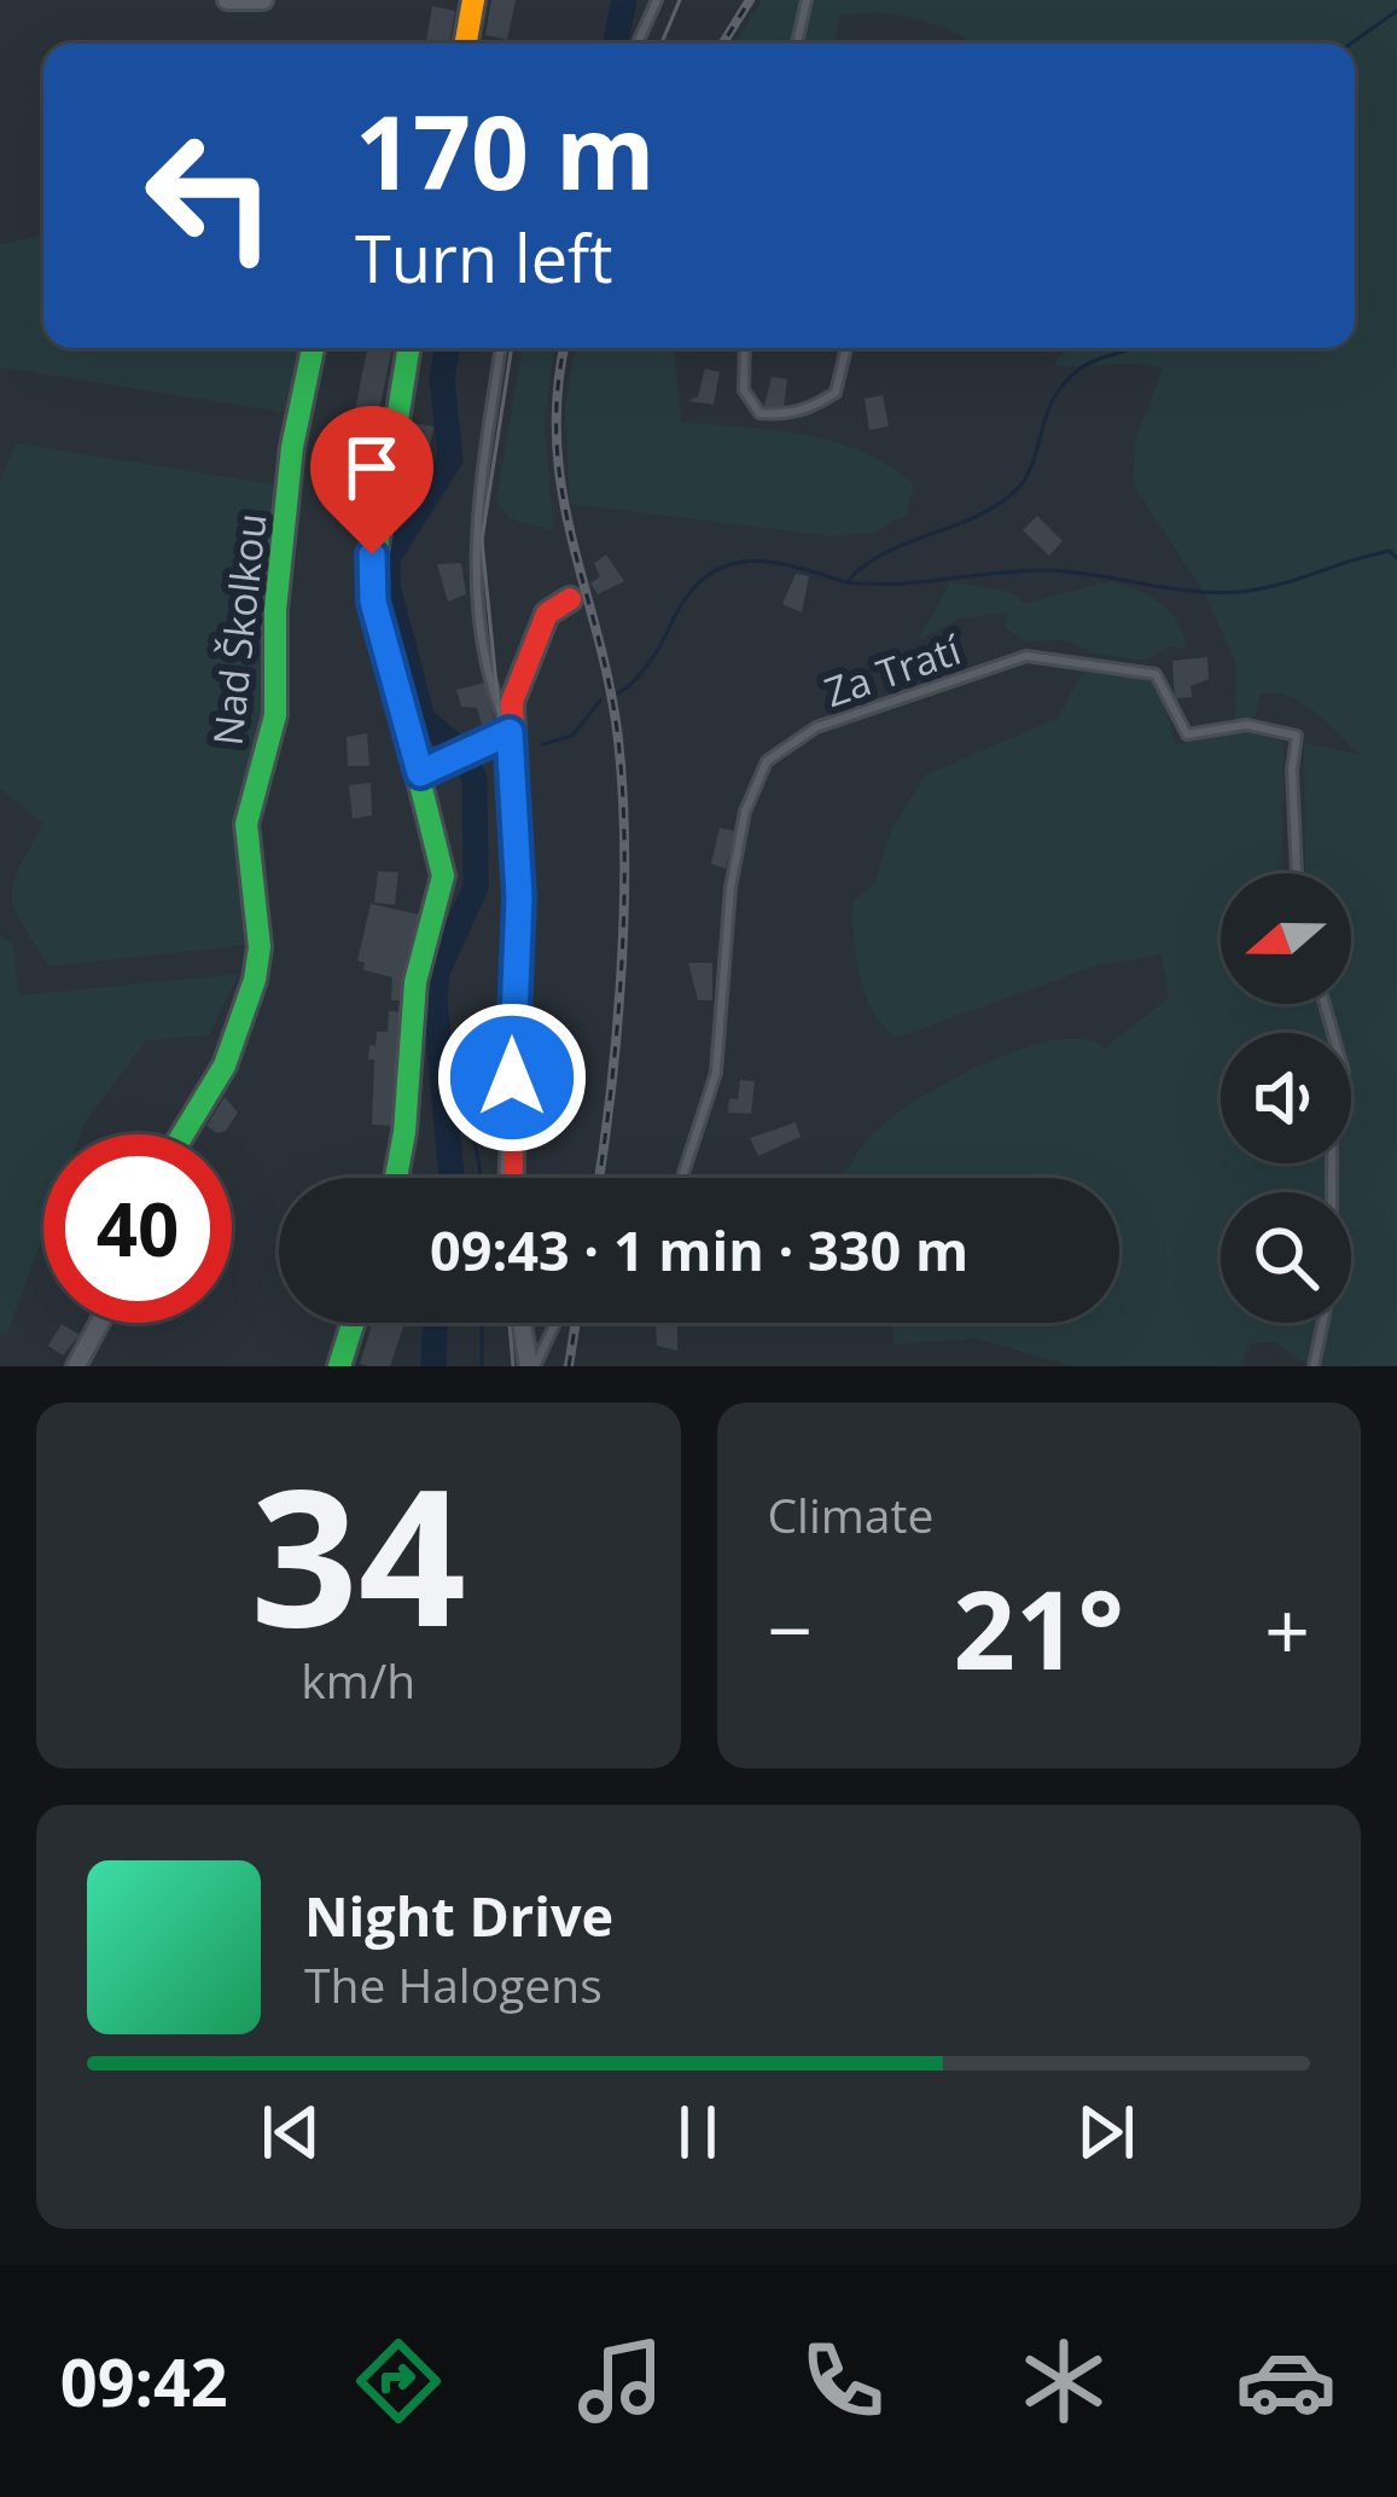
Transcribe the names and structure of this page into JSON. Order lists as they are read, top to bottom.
{
  "streets": {
    "street": ["Nad Školkou"],
    "lane": ["Za Tratí"]
  },
  "north": "left",
  "page": {
    "turn": ["170 m", "Turn left"],
    "limit": "40",
    "trip": "09:43 · 1 min · 330 m",
    "tile": [
      ["34", "km/h"],
      "Climate"
    ],
    "heat": ["−", "21°", "+"],
    "song": ["Night Drive", "The Halogens"],
    "tabs": "09:42"
  }
}
